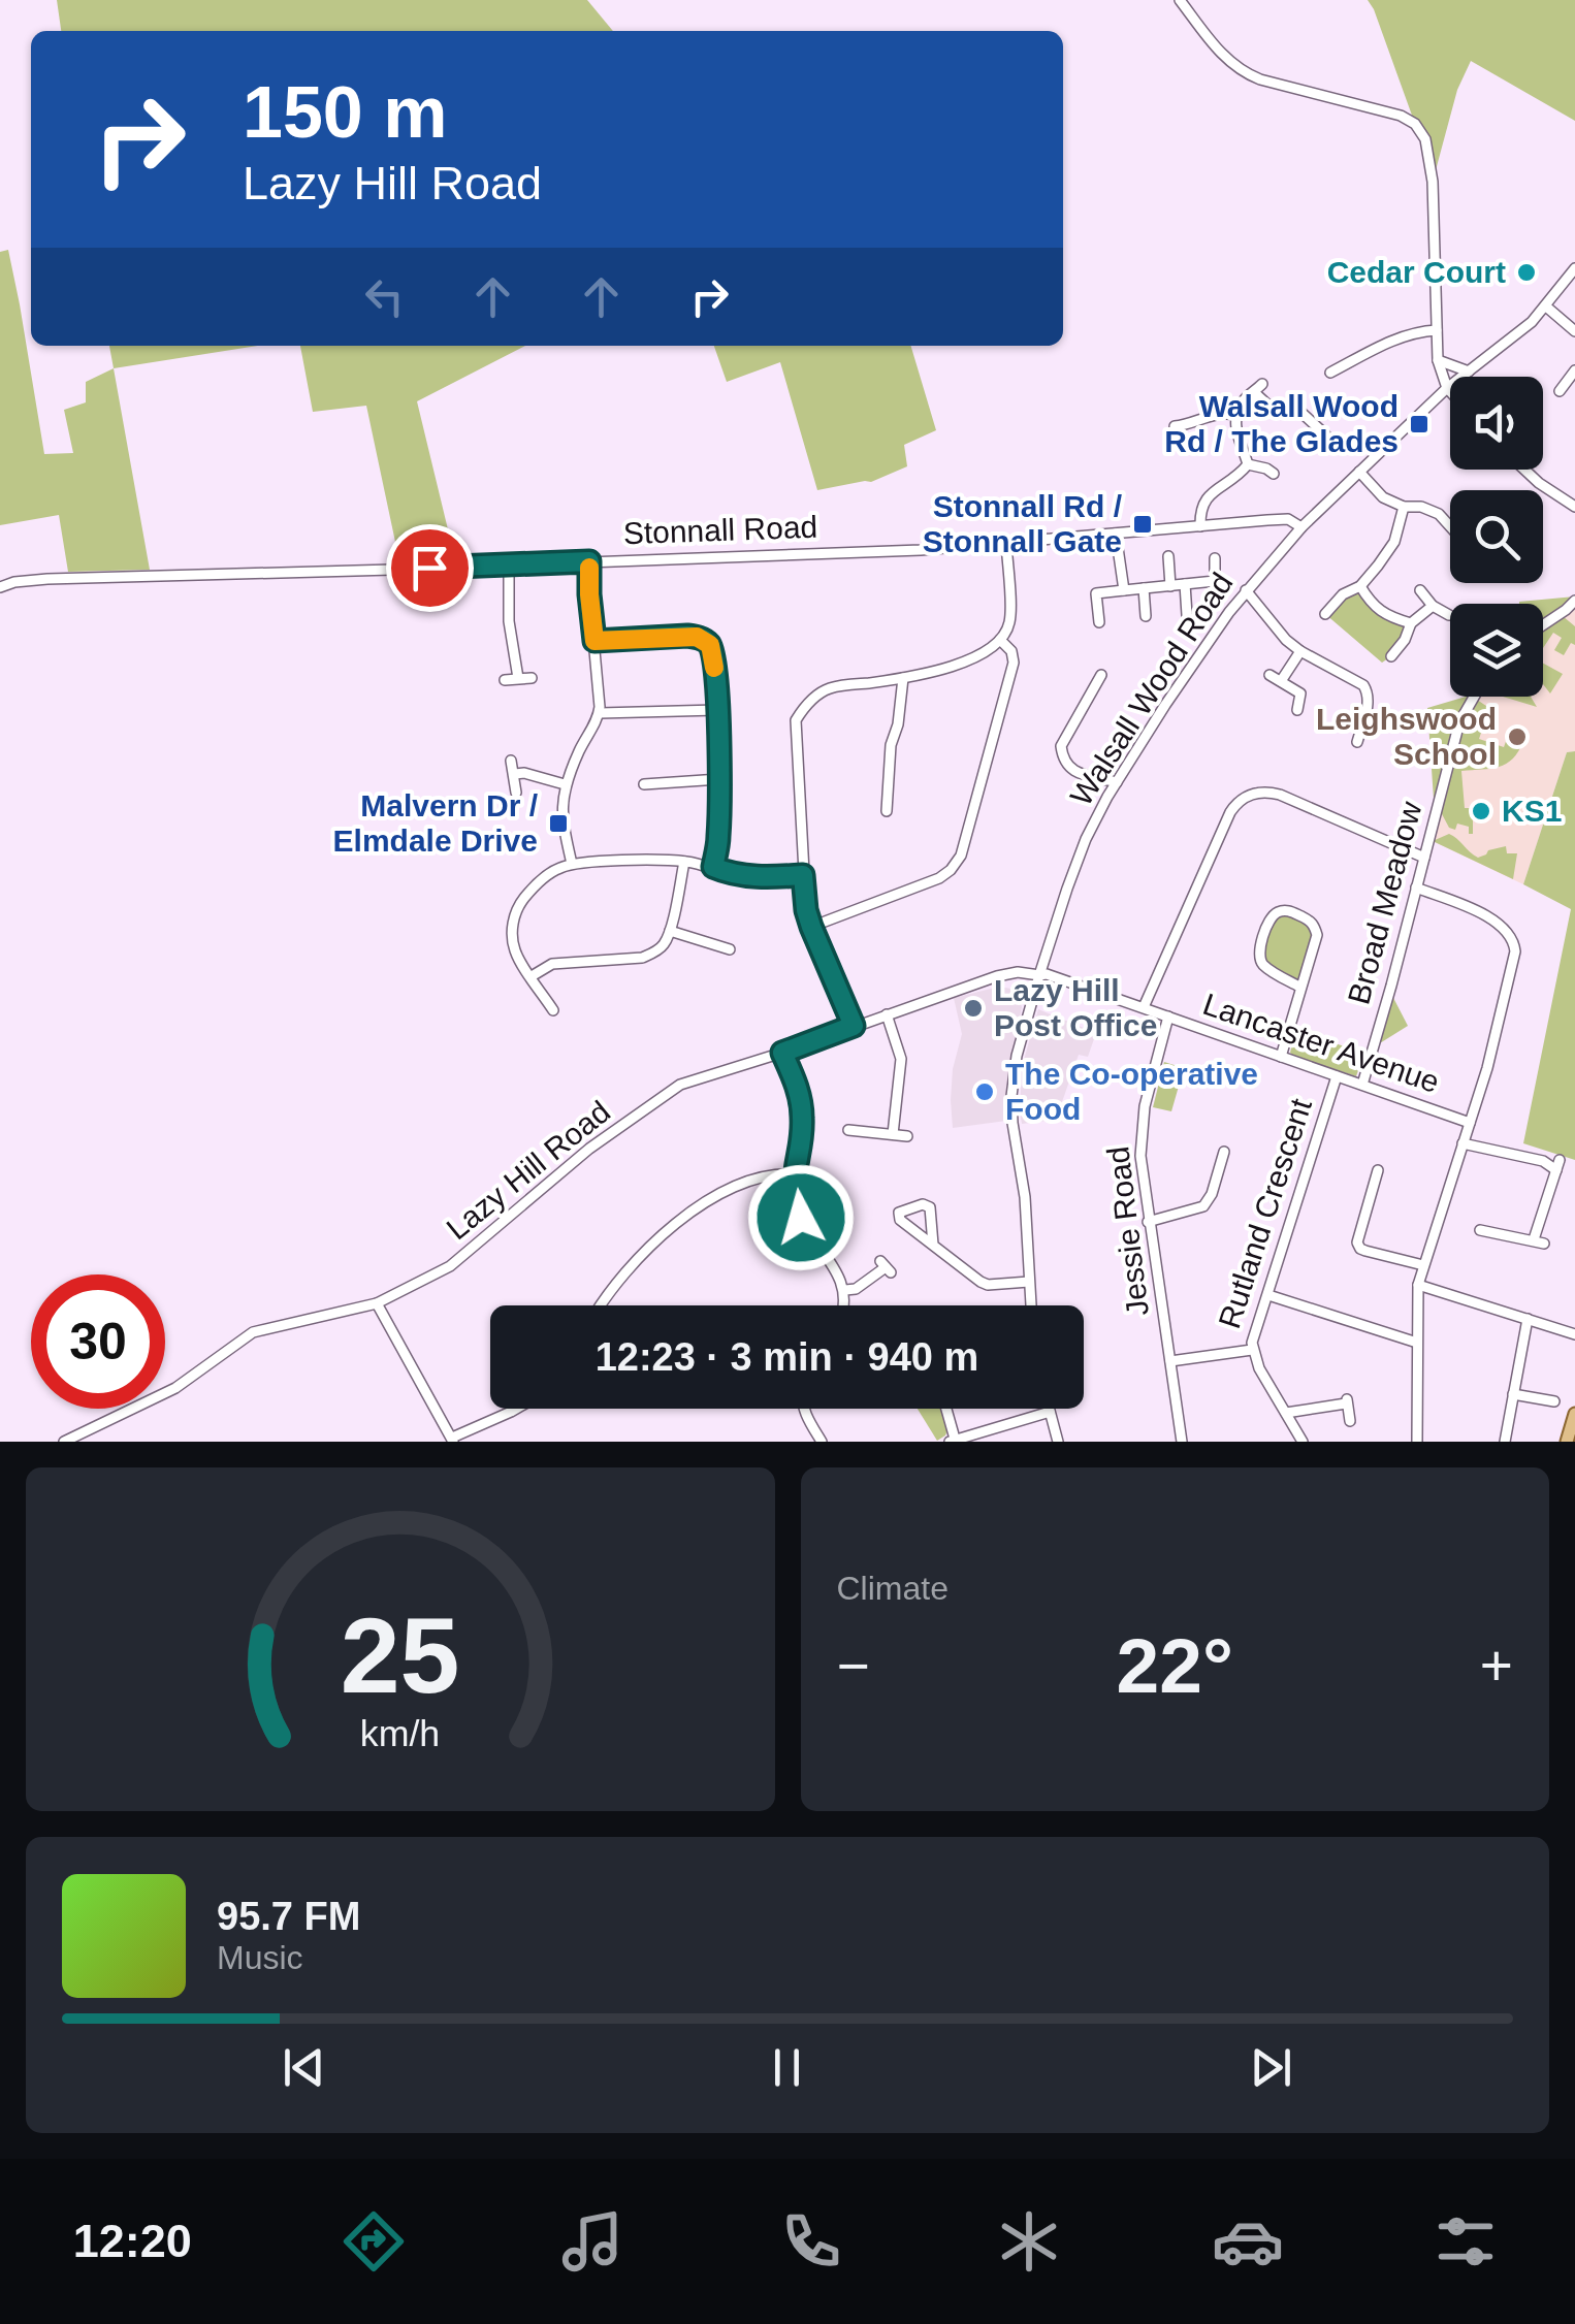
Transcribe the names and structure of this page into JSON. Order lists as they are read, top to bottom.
{
  "streets": {
    "street": [
      "Stonnall Road",
      "Walsall Wood Road",
      "Broad Meadow",
      "Lancaster Avenue",
      "Lazy Hill Road",
      "Rutland Crescent",
      "Jessie Road"
    ]
  },
  "crossings": [
    ["Stonnall Road", "Walsall Wood Road"],
    ["Walsall Wood Road", "Lancaster Avenue"],
    ["Walsall Wood Road", "Lazy Hill Road"],
    ["Broad Meadow", "Lancaster Avenue"],
    ["Lancaster Avenue", "Lazy Hill Road"],
    ["Lancaster Avenue", "Rutland Crescent"],
    ["Lancaster Avenue", "Jessie Road"],
    ["Rutland Crescent", "Jessie Road"]
  ],
  "places": {
    "other": [
      "Cedar Court",
      "Leighswood School",
      "KS1",
      "Lazy Hill Post Office",
      "The Co-operative Food"
    ],
    "transit": ["Walsall Wood Rd / The Glades", "Stonnall Rd / Stonnall Gate", "Malvern Dr / Elmdale Drive"]
  },
  "page": {
    "turn": ["150 m", "Lazy Hill Road"],
    "limit": "30",
    "trip": "12:23 · 3 min · 940 m",
    "tile": "Climate",
    "heat": ["−", "22°", "+"],
    "song": ["95.7 FM", "Music"],
    "tabs": "12:20",
    "gauge": ["25", "km/h"]
  }
}
